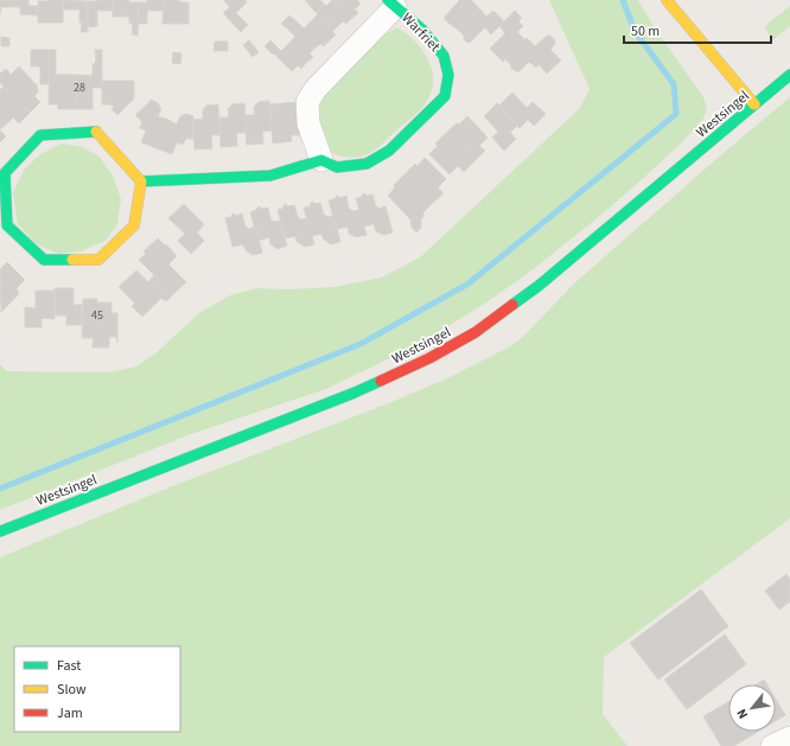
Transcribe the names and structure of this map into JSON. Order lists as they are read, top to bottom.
{
  "streets": {
    "street": ["Warfriet", "Westsingel"]
  },
  "house_numbers": ["28", "45"],
  "legend": ["Fast", "Slow", "Jam"],
  "scale_bar": "50 m",
  "north": "bottom left"
}
